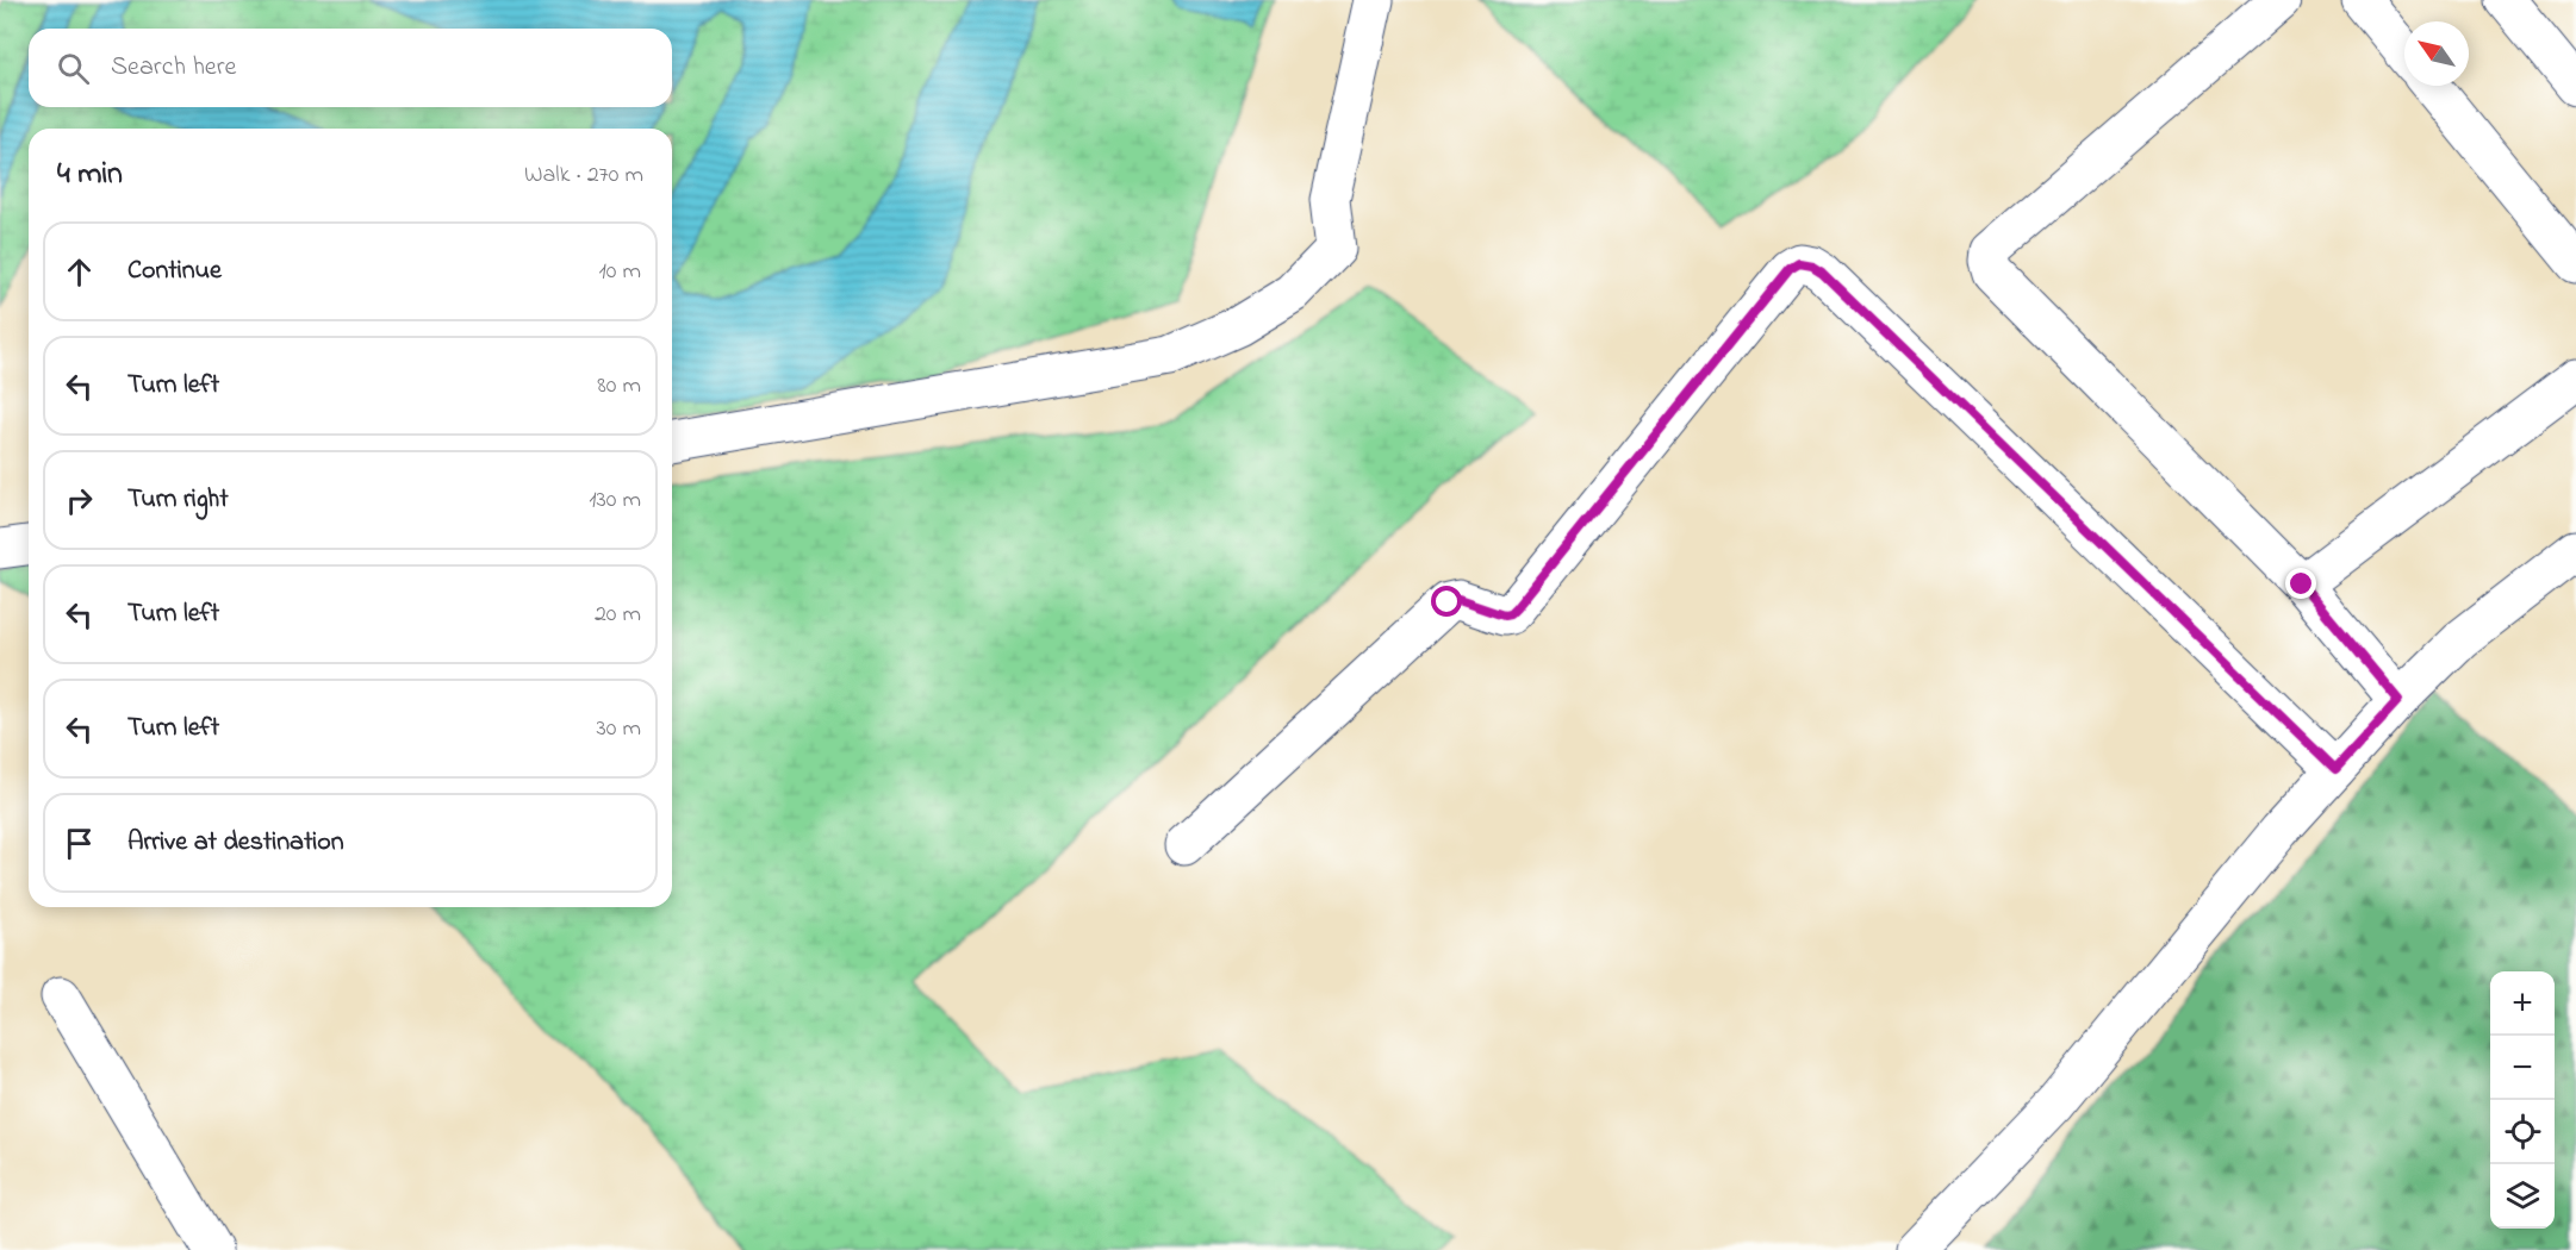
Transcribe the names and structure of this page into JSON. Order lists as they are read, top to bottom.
{
  "north": "top left",
  "page": {
    "search": "Search here",
    "heading": ["4 min", "Walk · 270 m"],
    "list": [
      ["Continue", "10 m"],
      ["Turn left", "80 m"],
      ["Turn right", "130 m"],
      ["Turn left", "20 m"],
      ["Turn left", "30 m"],
      "Arrive at destination"
    ],
    "map_buttons": ["+", "−"]
  }
}
